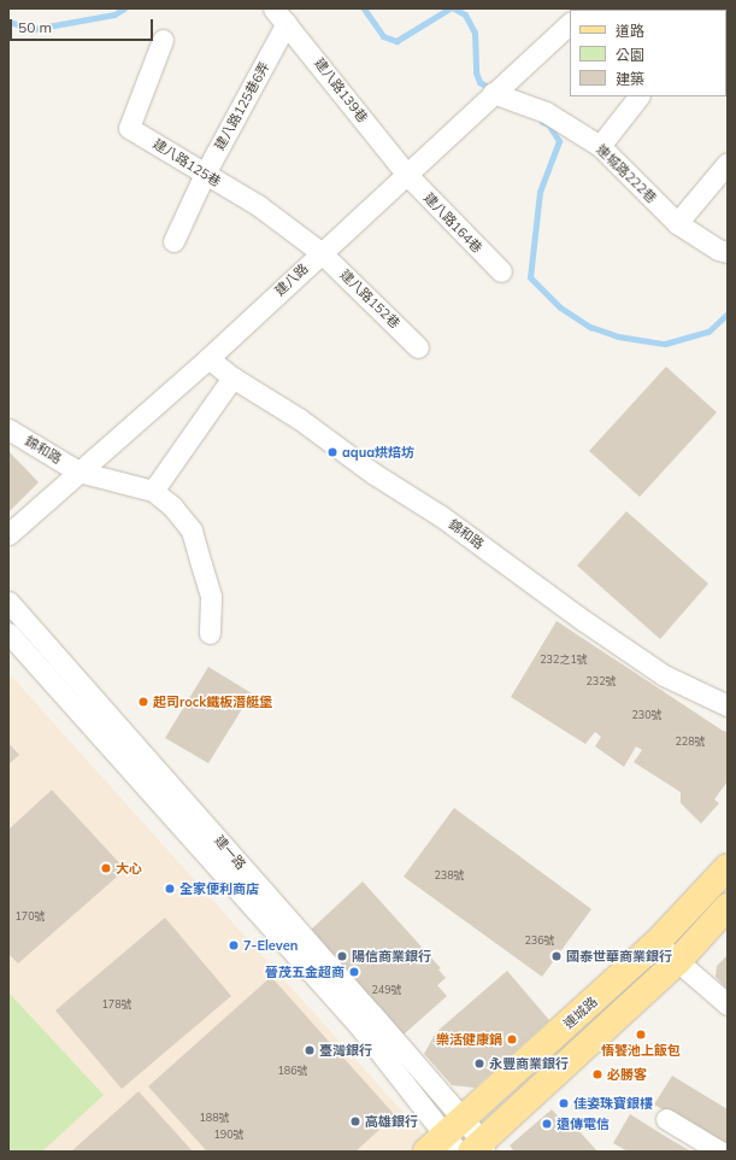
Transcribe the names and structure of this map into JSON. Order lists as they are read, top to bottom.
{
  "streets": {
    "main road": ["連城路"],
    "street": [
      "建八路139巷",
      "建八路125巷6弄",
      "建八路125巷",
      "連城路222巷",
      "建八路164巷",
      "建八路",
      "建八路152巷",
      "錦和路",
      "建一路"
    ]
  },
  "crossings": [
    ["建八路139巷", "建八路125巷6弄"],
    ["建八路139巷", "建八路164巷"],
    ["建八路139巷", "建八路"],
    ["建八路125巷6弄", "建八路125巷"],
    ["建八路125巷", "建八路"],
    ["建八路125巷", "建八路152巷"],
    ["連城路222巷", "建八路"],
    ["建八路164巷", "建八路"],
    ["建八路", "建八路152巷"],
    ["建八路", "錦和路"],
    ["建一路", "連城路"]
  ],
  "places": [
    "aqua烘焙坊",
    "起司rock鐵板潛艇堡",
    "大心",
    "全家便利商店",
    "7-Eleven",
    "陽信商業銀行",
    "國泰世華商業銀行",
    "晉茂五金超商",
    "悟饕池上飯包",
    "樂活健康鍋",
    "臺灣銀行",
    "永豐商業銀行",
    "必勝客",
    "佳姿珠寶銀樓",
    "高雄銀行",
    "遠傳電信"
  ],
  "house_numbers": [
    "232之1號",
    "232號",
    "230號",
    "228號",
    "238號",
    "170號",
    "236號",
    "249號",
    "178號",
    "186號",
    "188號",
    "190號"
  ],
  "legend": ["道路", "公園", "建築"],
  "scale_bar": "50 m"
}
